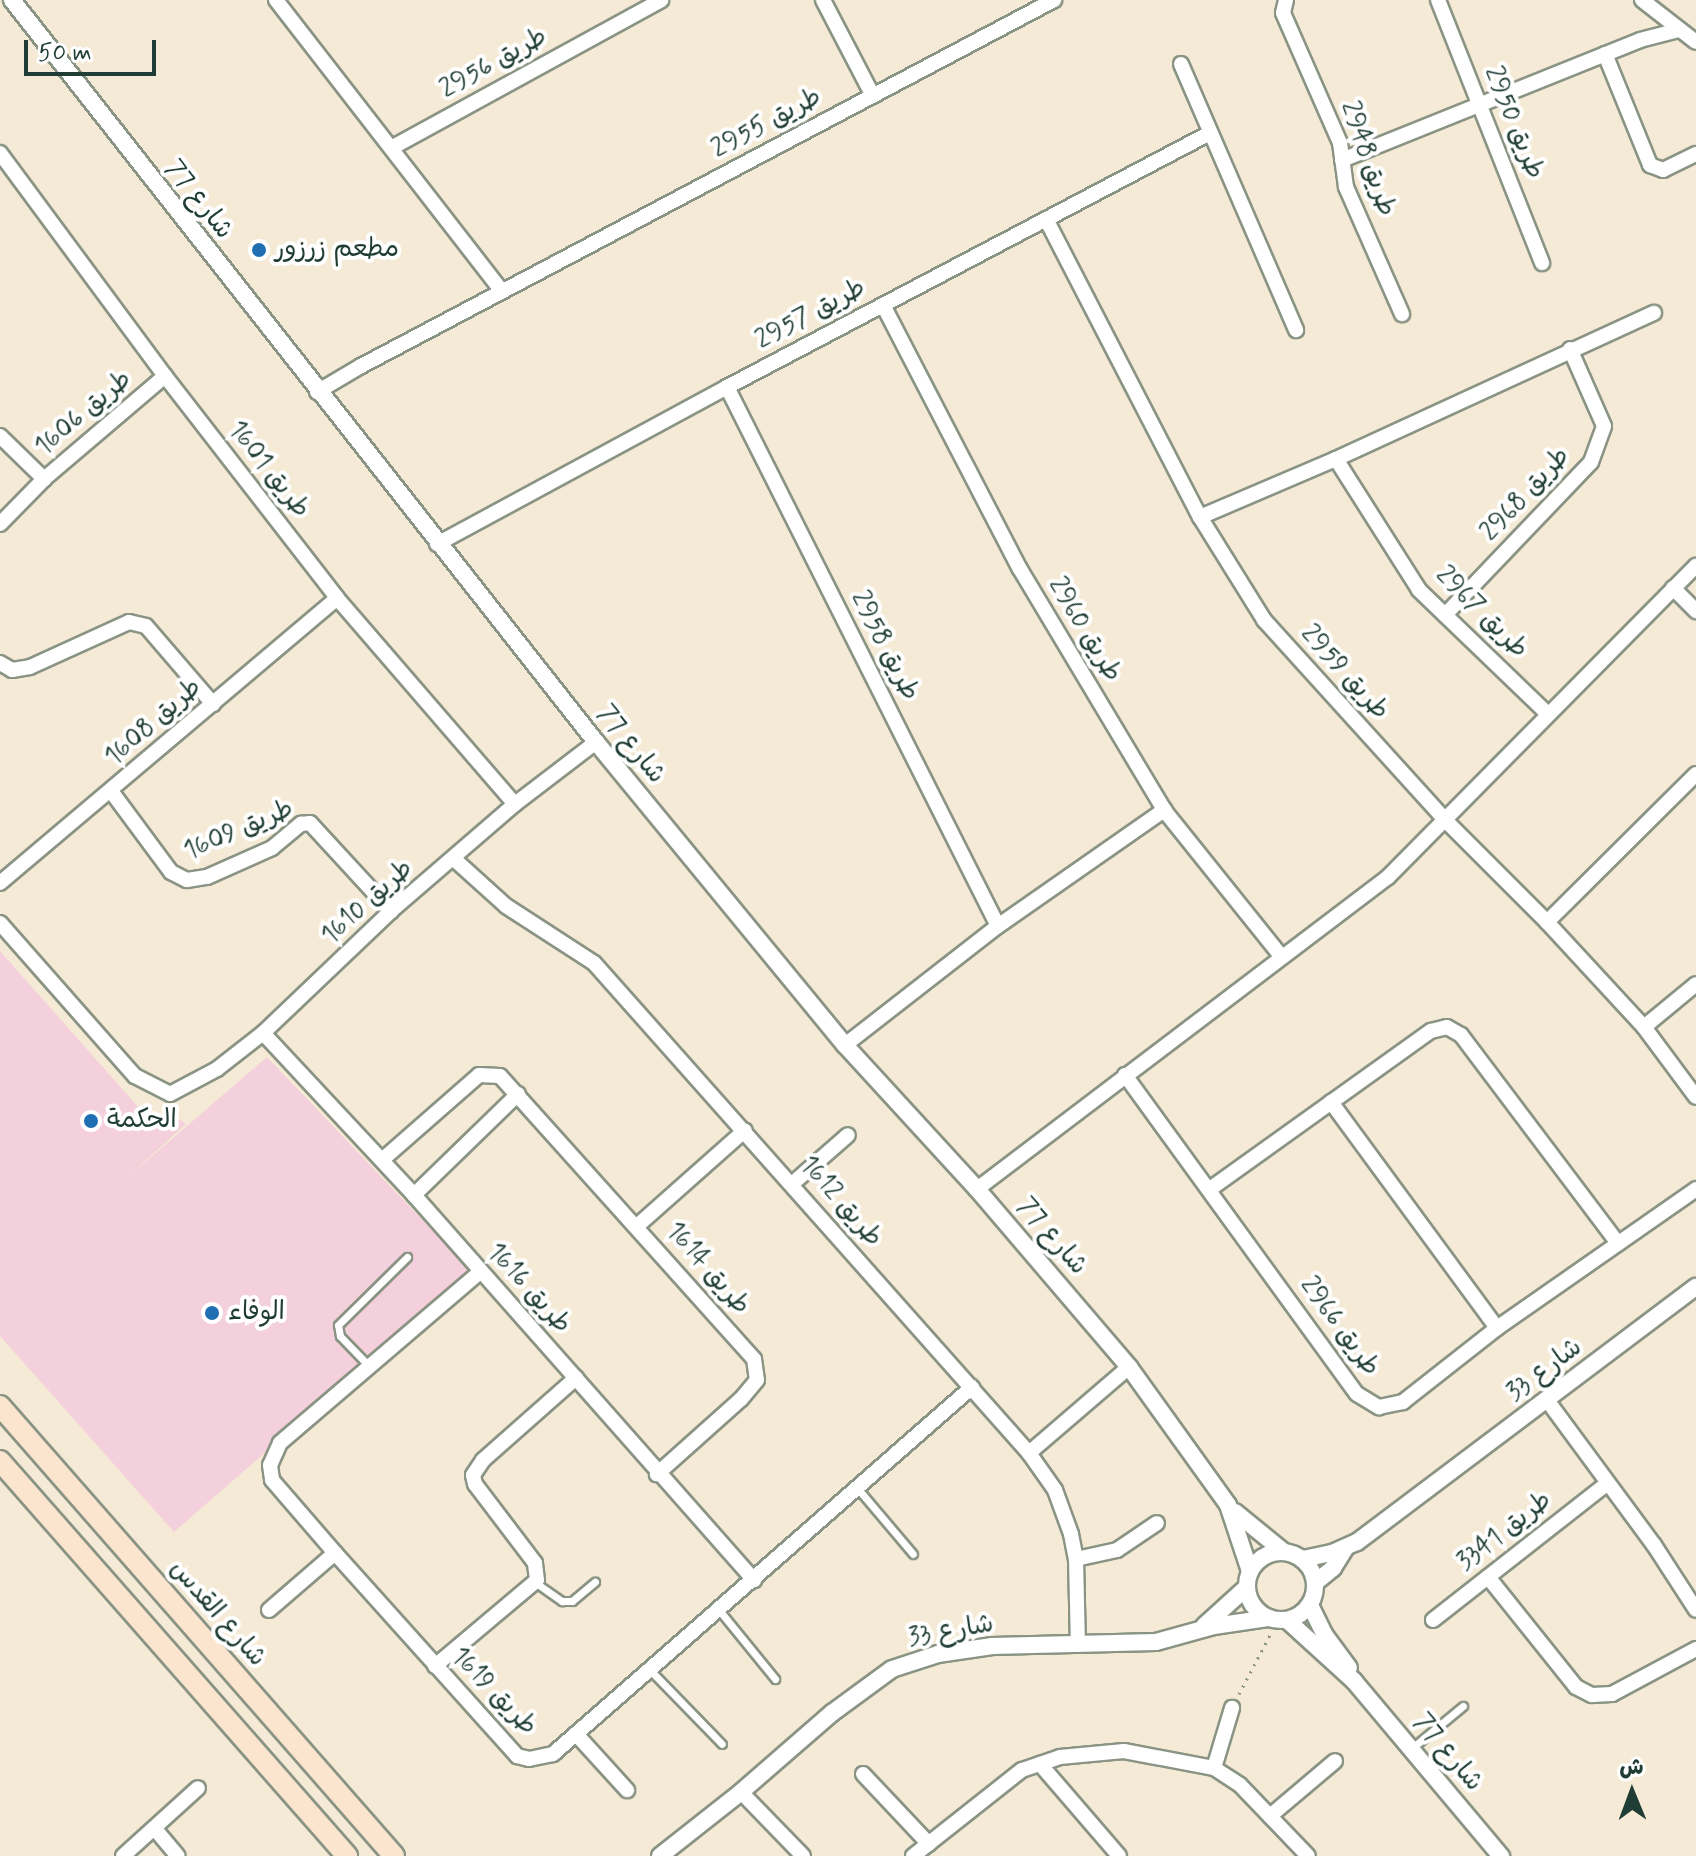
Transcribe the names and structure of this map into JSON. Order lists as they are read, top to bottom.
{
  "streets": {
    "main road": ["شارع القدس"],
    "street": [
      "طريق 2956",
      "طريق 2950",
      "طريق 2955",
      "طريق 2948",
      "شارع 77",
      "طريق 2957",
      "طريق 1606",
      "طريق 1601",
      "طريق 2968",
      "طريق 2967",
      "طريق 2960",
      "طريق 2958",
      "طريق 2959",
      "طريق 1608",
      "طريق 1609",
      "طريق 1610",
      "طريق 1612",
      "طريق 1614",
      "طريق 1616",
      "طريق 2966",
      "شارع 33",
      "طريق 3341",
      "طريق 1619"
    ]
  },
  "crossings": [
    ["طريق 2955", "شارع 77"],
    ["شارع 77", "طريق 2957"],
    ["شارع 77", "طريق 1610"],
    ["شارع 77", "شارع 33"],
    ["طريق 2957", "طريق 2960"],
    ["طريق 2957", "طريق 2958"],
    ["طريق 2957", "طريق 2959"],
    ["طريق 1606", "طريق 1601"],
    ["طريق 1601", "طريق 1608"],
    ["طريق 1601", "طريق 1610"],
    ["طريق 2968", "طريق 2967"],
    ["طريق 1608", "طريق 1609"],
    ["طريق 1609", "طريق 1610"],
    ["طريق 1610", "طريق 1612"],
    ["طريق 1610", "طريق 1616"],
    ["طريق 1612", "شارع 33"],
    ["طريق 1612", "طريق 1619"],
    ["طريق 1614", "طريق 1616"],
    ["طريق 1616", "طريق 1619"]
  ],
  "places": ["مطعم زرزور", "الحكمة", "الوفاء"],
  "scale_bar": "50 m",
  "north": "top"
}
